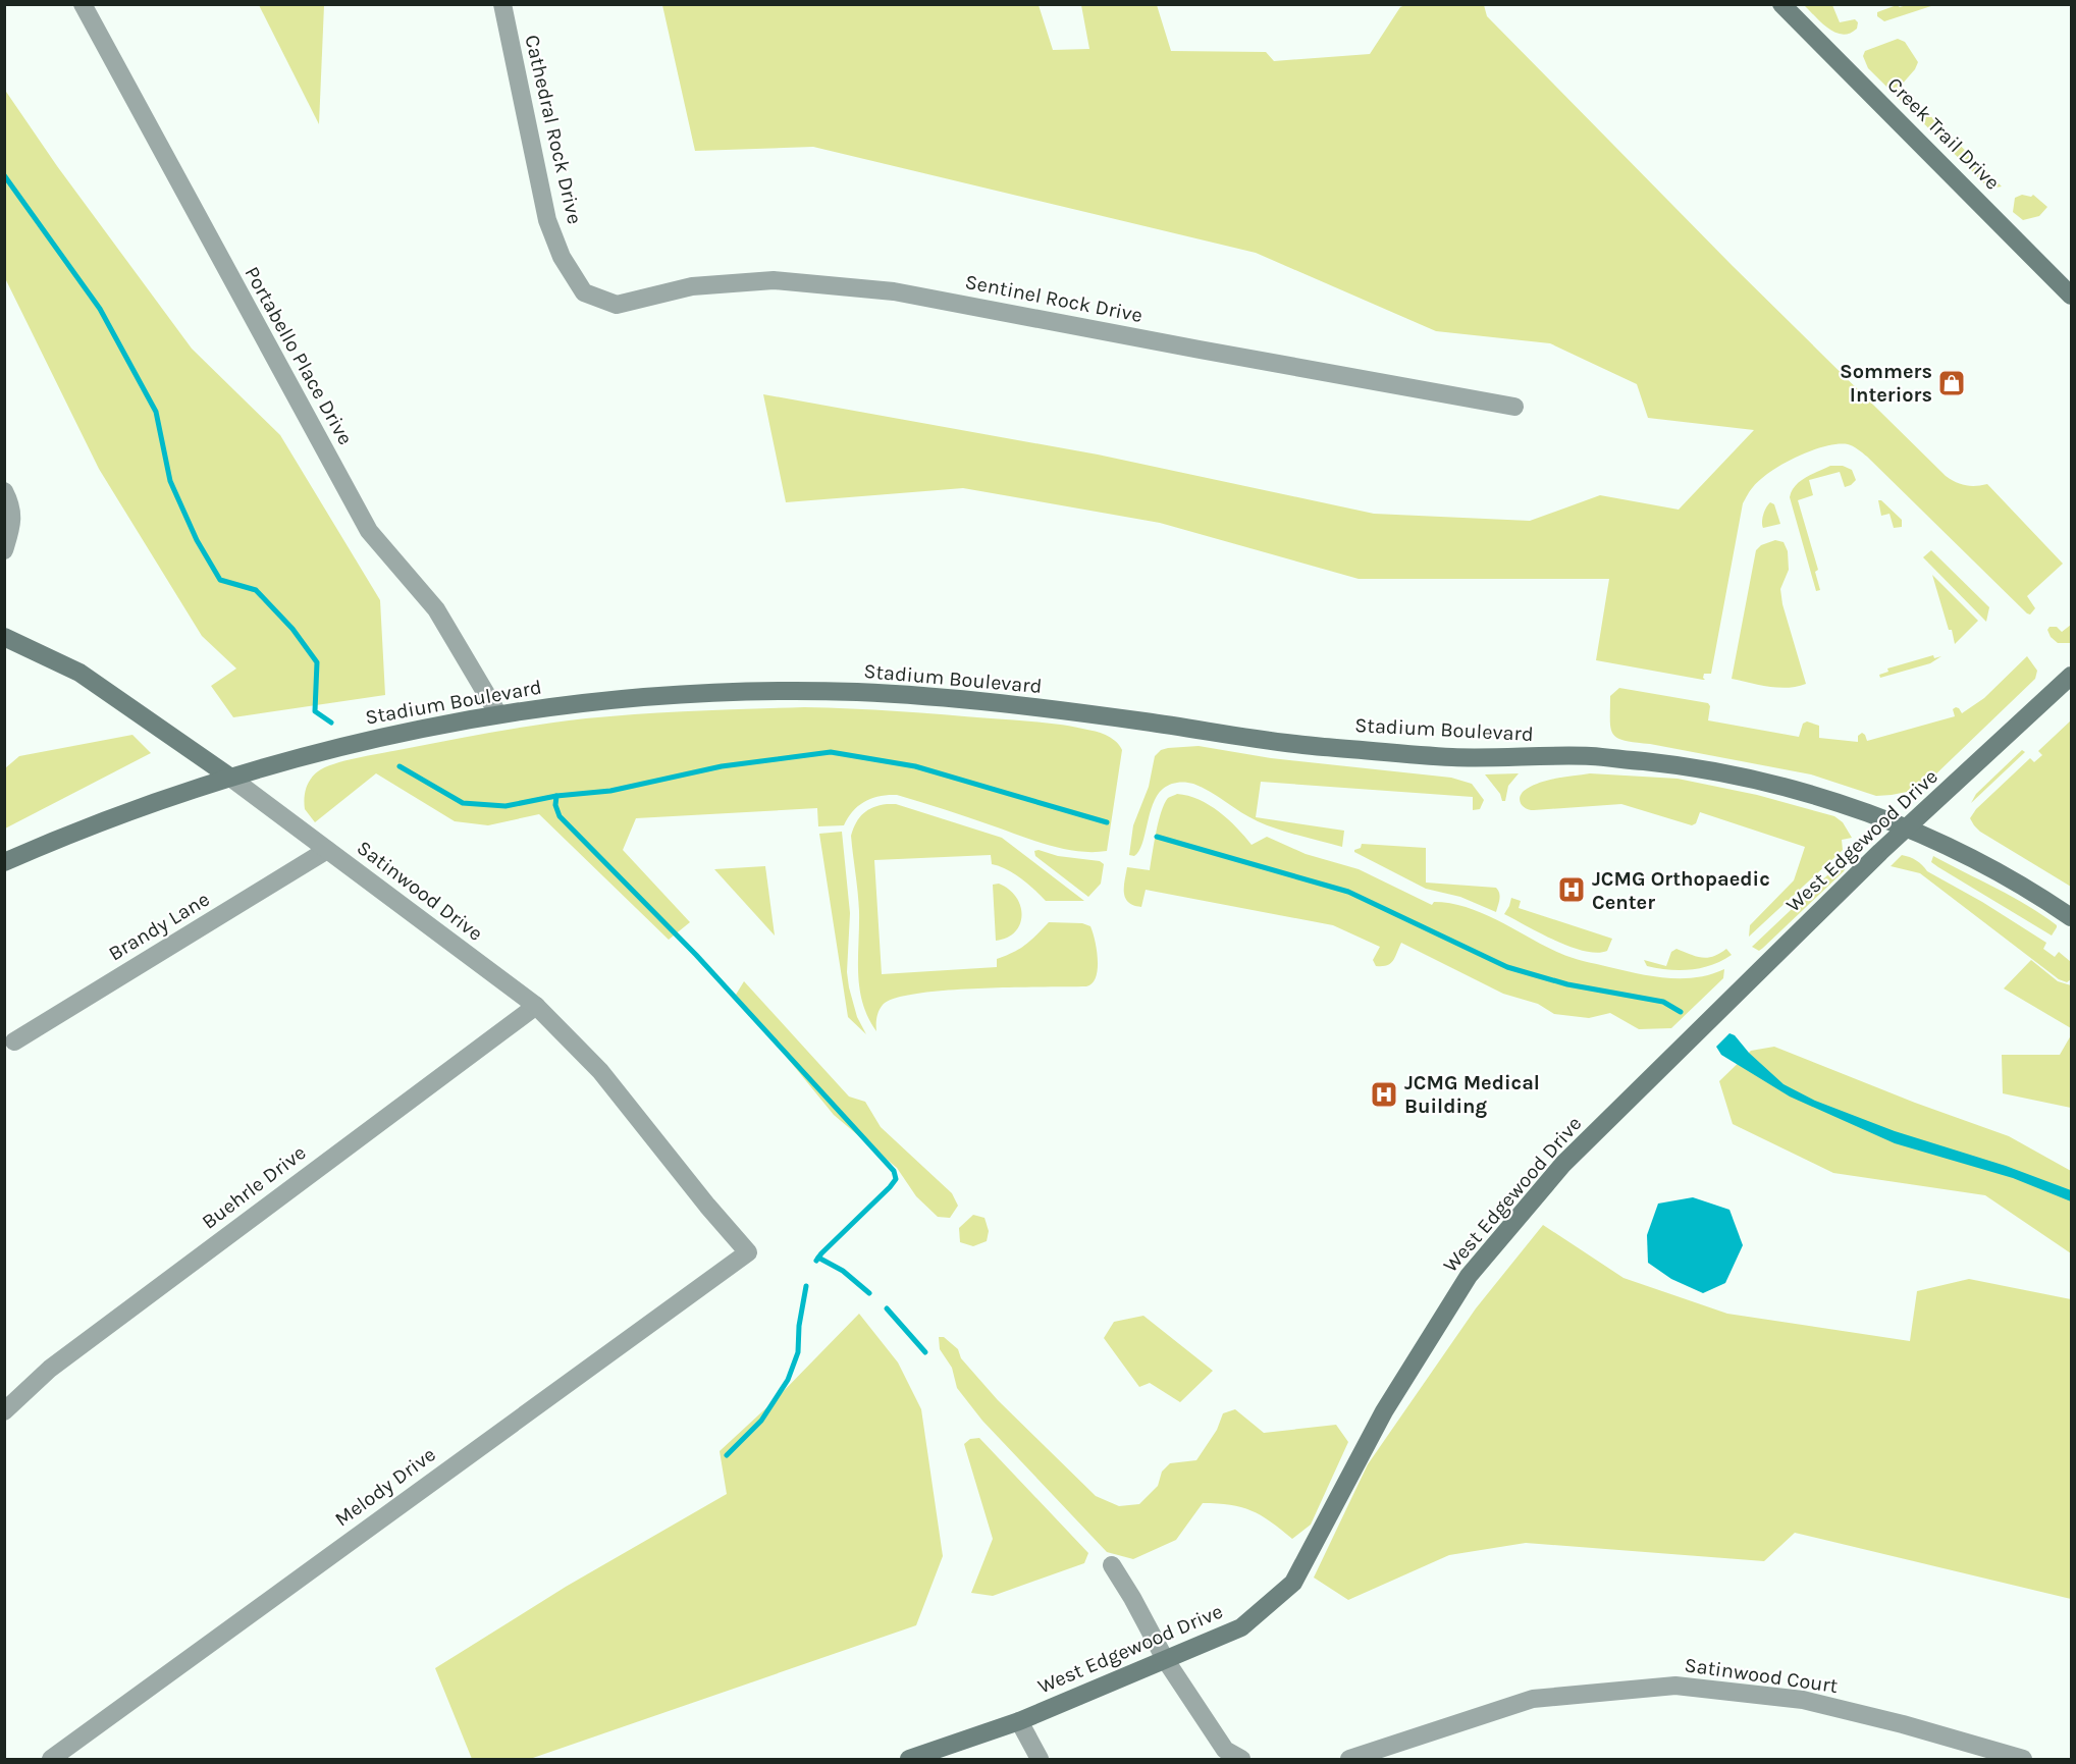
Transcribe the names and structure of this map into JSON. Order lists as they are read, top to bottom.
{
  "streets": {
    "main road": [
      "Creek Trail Drive",
      "Stadium Boulevard",
      "West Edgewood Drive",
      "Satinwood Drive"
    ],
    "street": [
      "Cathedral Rock Drive",
      "Sentinel Rock Drive",
      "Portabello Place Drive",
      "Brandy Lane",
      "Buehrle Drive",
      "Melody Drive",
      "Satinwood Court"
    ]
  },
  "crossings": [
    ["Cathedral Rock Drive", "Sentinel Rock Drive"],
    ["Portabello Place Drive", "Stadium Boulevard"],
    ["Stadium Boulevard", "West Edgewood Drive"],
    ["Stadium Boulevard", "Satinwood Drive"],
    ["Satinwood Drive", "Brandy Lane"],
    ["Satinwood Drive", "Buehrle Drive"],
    ["Satinwood Drive", "Melody Drive"]
  ],
  "places": {
    "shop": ["Sommers Interiors"],
    "hospital": ["JCMG Orthopaedic Center", "JCMG Medical Building"]
  }
}
